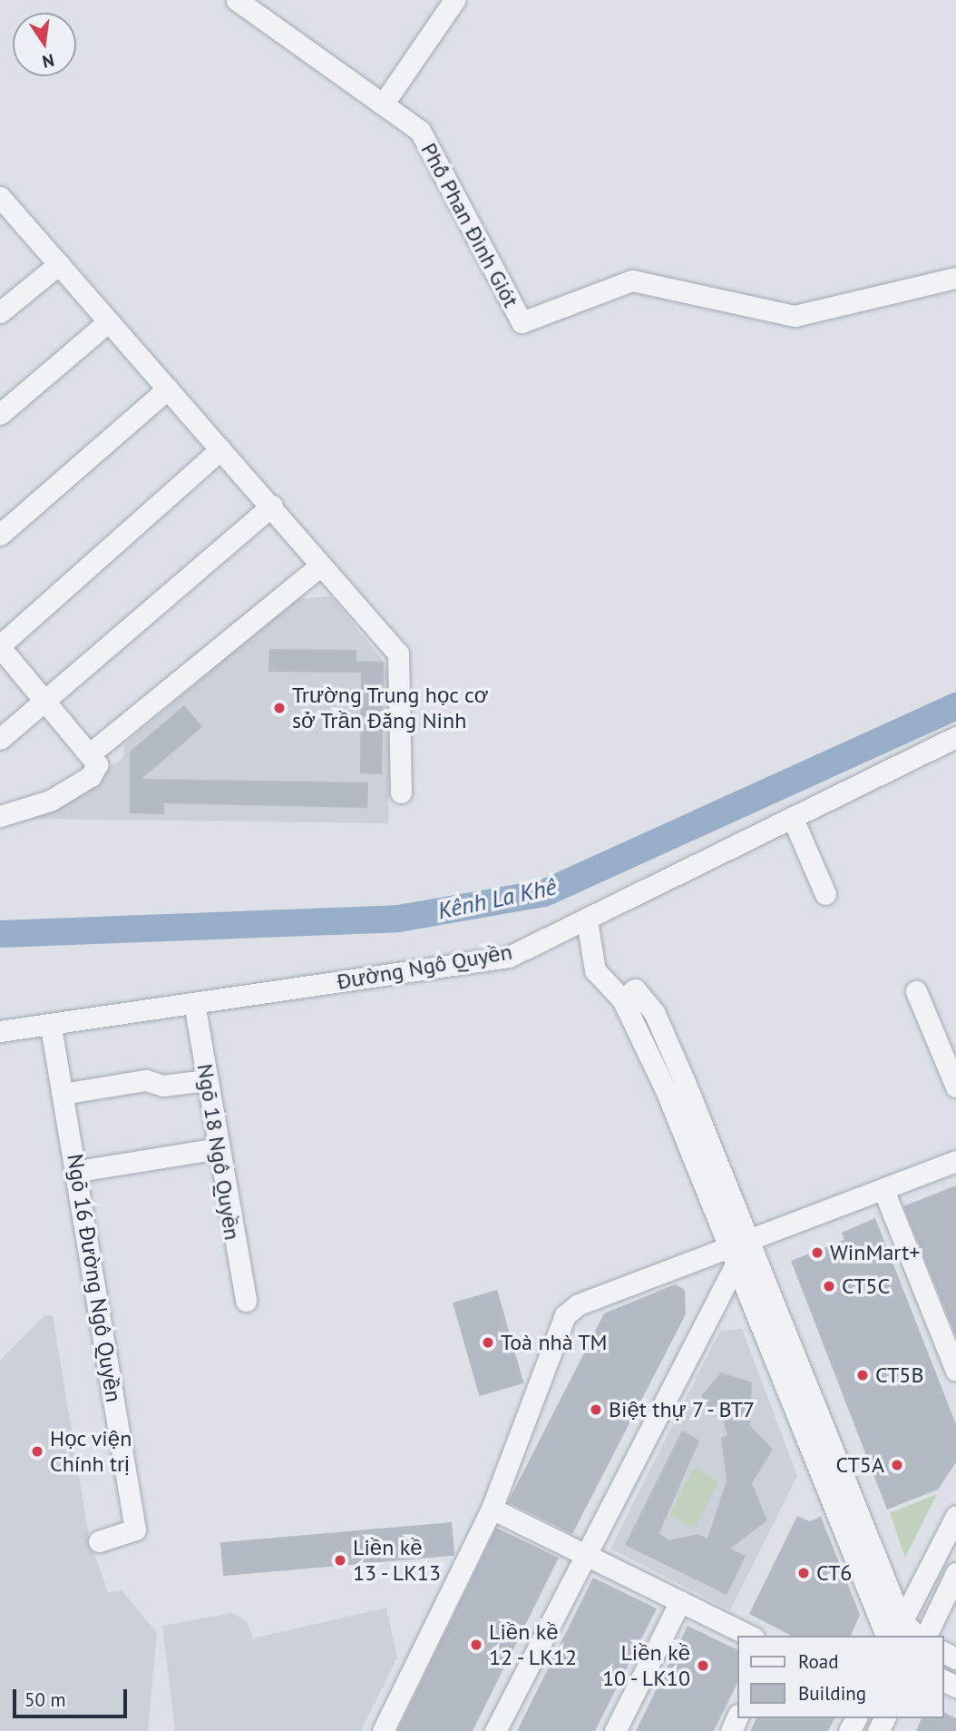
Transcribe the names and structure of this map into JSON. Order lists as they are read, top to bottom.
{
  "streets": {
    "street": [
      "Phố Phan Đình Giót",
      "Đường Ngô Quyền",
      "Ngõ 18 Ngô Quyền",
      "Ngõ 16 Đường Ngô Quyền"
    ]
  },
  "crossings": [
    ["Đường Ngô Quyền", "Ngõ 18 Ngô Quyền"],
    ["Đường Ngô Quyền", "Ngõ 16 Đường Ngô Quyền"]
  ],
  "water": ["Kênh La Khê"],
  "places": [
    "Trường Trung học cơ sở Trần Đăng Ninh",
    "WinMart+",
    "CT5C",
    "Toà nhà TM",
    "CT5B",
    "Biệt thự 7 - BT7",
    "Học viện Chính trị",
    "CT5A",
    "Liền kề 13 - LK13",
    "CT6",
    "Liền kề 12 - LK12",
    "Liền kề 10 - LK10"
  ],
  "legend": ["Road", "Building"],
  "scale_bar": "50 m",
  "north": "bottom"
}
